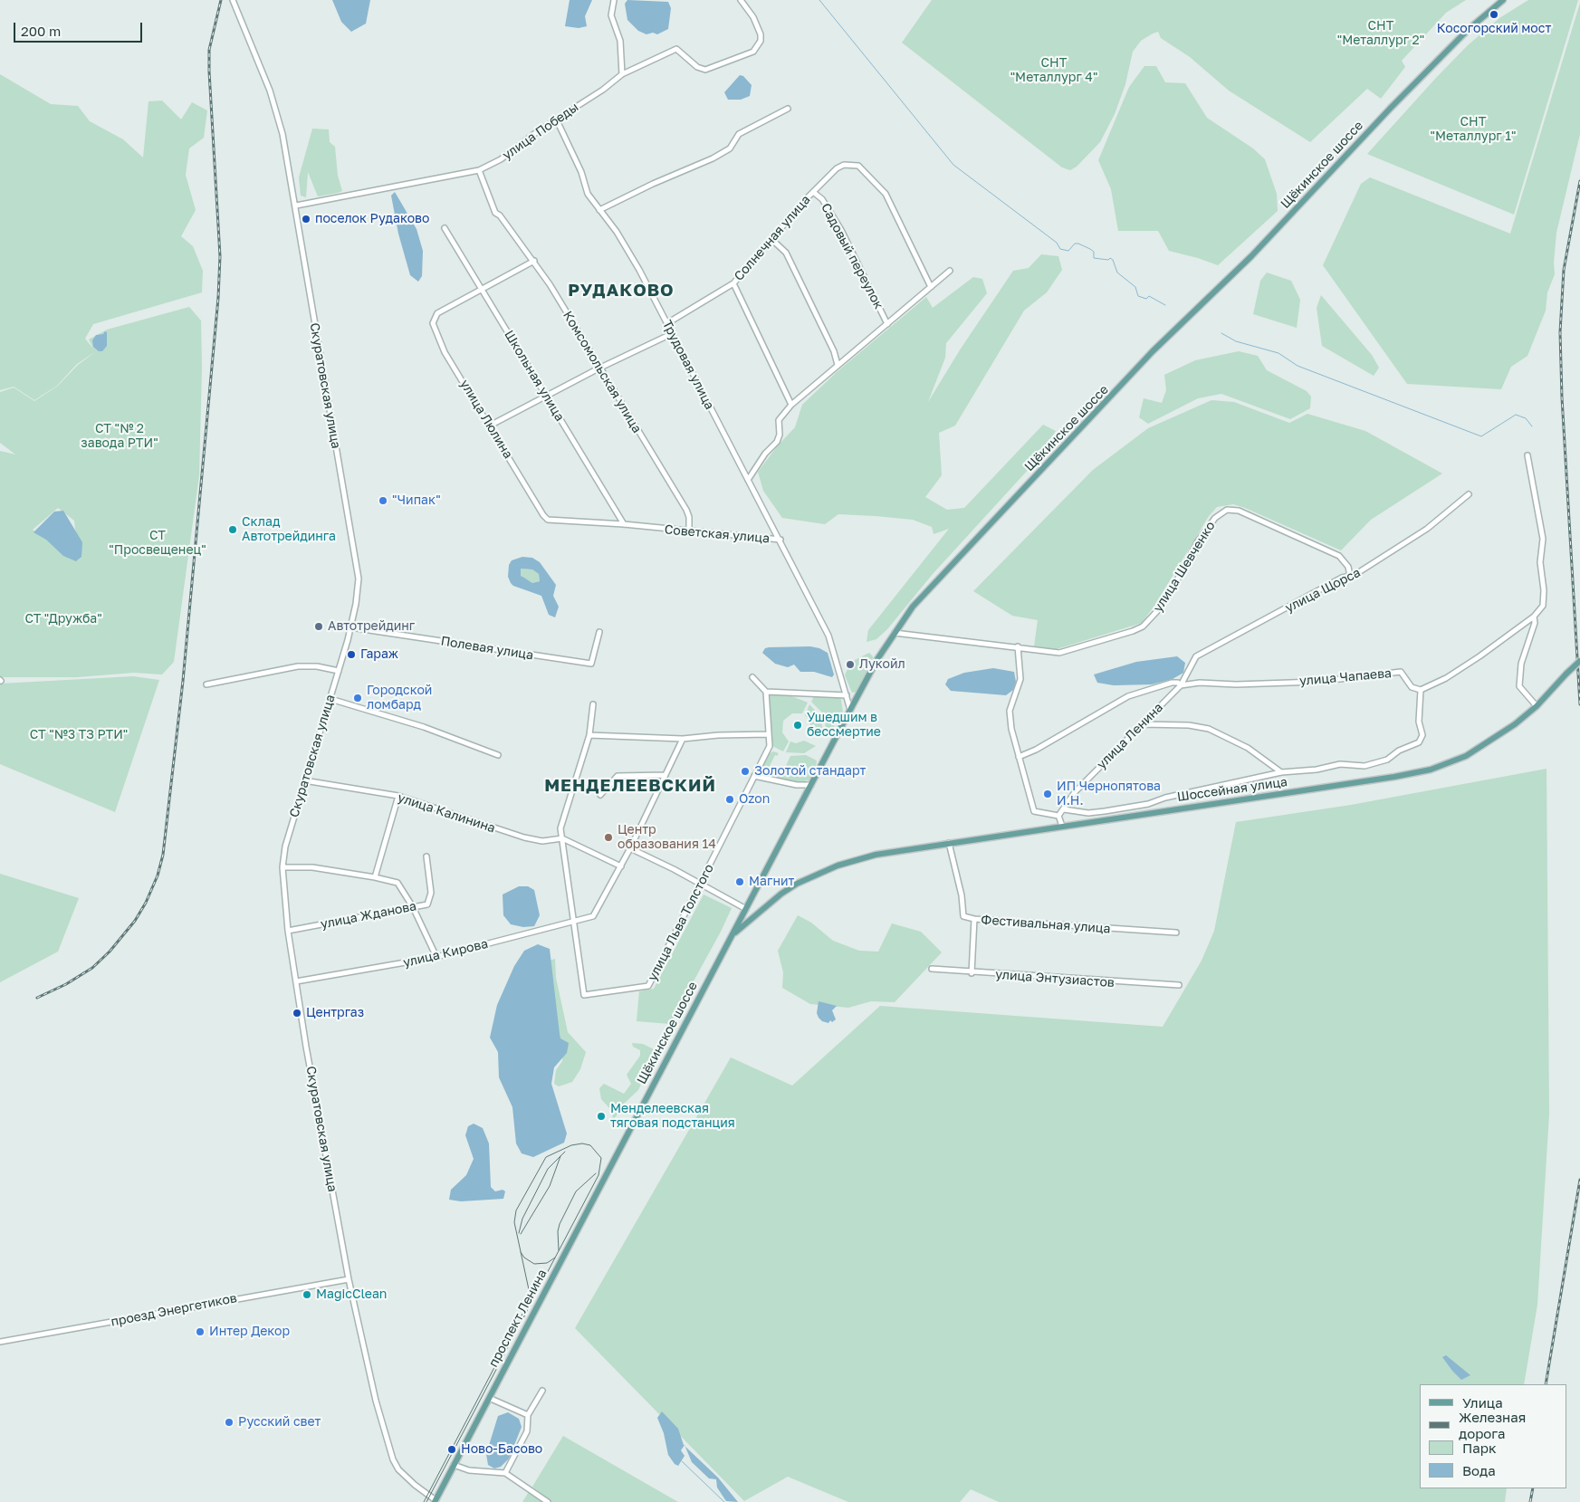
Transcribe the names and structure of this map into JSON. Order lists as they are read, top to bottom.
{
  "streets": {
    "main road": ["Щёкинское шоссе", "Шоссейная улица", "проспект Ленина"],
    "street": [
      "улица Победы",
      "Солнечная улица",
      "Садовый переулок",
      "Трудовая улица",
      "Комсомольская улица",
      "Школьная улица",
      "Скуратовская улица",
      "улица Люлина",
      "Советская улица",
      "улица Шевченко",
      "улица Щорса",
      "Полевая улица",
      "улица Чапаева",
      "улица Ленина",
      "улица Калинина",
      "улица Жданова",
      "улица Льва Толстого",
      "Фестивальная улица",
      "улица Кирова",
      "улица Энтузиастов",
      "проезд Энергетиков"
    ]
  },
  "crossings": [
    ["улица Победы", "Трудовая улица"],
    ["улица Победы", "Комсомольская улица"],
    ["улица Победы", "Скуратовская улица"],
    ["Щёкинское шоссе", "Советская улица"],
    ["Щёкинское шоссе", "улица Шевченко"],
    ["Щёкинское шоссе", "Шоссейная улица"],
    ["Щёкинское шоссе", "проспект Ленина"],
    ["Солнечная улица", "Садовый переулок"],
    ["Солнечная улица", "Трудовая улица"],
    ["Трудовая улица", "Советская улица"],
    ["Комсомольская улица", "Советская улица"],
    ["Школьная улица", "улица Люлина"],
    ["Школьная улица", "Советская улица"],
    ["Скуратовская улица", "Полевая улица"],
    ["Скуратовская улица", "улица Калинина"],
    ["Скуратовская улица", "улица Жданова"],
    ["Скуратовская улица", "улица Кирова"],
    ["Скуратовская улица", "проезд Энергетиков"],
    ["Скуратовская улица", "проспект Ленина"],
    ["улица Люлина", "Советская улица"],
    ["улица Шевченко", "улица Щорса"],
    ["улица Щорса", "улица Чапаева"],
    ["улица Щорса", "улица Ленина"],
    ["улица Чапаева", "улица Ленина"],
    ["Шоссейная улица", "Фестивальная улица"],
    ["улица Льва Толстого", "улица Кирова"]
  ],
  "districts": ["РУДАКОВО", "МЕНДЕЛЕЕВСКИЙ"],
  "parks": [
    "СНТ \"Металлург 2\"",
    "СНТ \"Металлург 4\"",
    "СНТ \"Металлург 1\"",
    "СТ \"№ 2 завода РТИ\"",
    "СТ \"Просвещенец\"",
    "СТ \"Дружба\"",
    "СТ \"№3 ТЗ РТИ\""
  ],
  "places": [
    "Косогорский мост",
    "поселок Рудаково",
    "\"Чипак\"",
    "Склад Автотрейдинга",
    "Автотрейдинг",
    "Гараж",
    "Лукойл",
    "Городской ломбард",
    "Ушедшим в бессмертие",
    "Золотой стандарт",
    "ИП Чернопятова И.Н.",
    "Ozon",
    "Центр образования 14",
    "Магнит",
    "Центргаз",
    "Менделеевская тяговая подстанция",
    "MagicClean",
    "Интер Декор",
    "Русский свет",
    "Ново-Басово"
  ],
  "legend": [
    "Улица",
    "Железная дорога",
    "Парк",
    "Вода"
  ],
  "scale_bar": "200 m"
}
